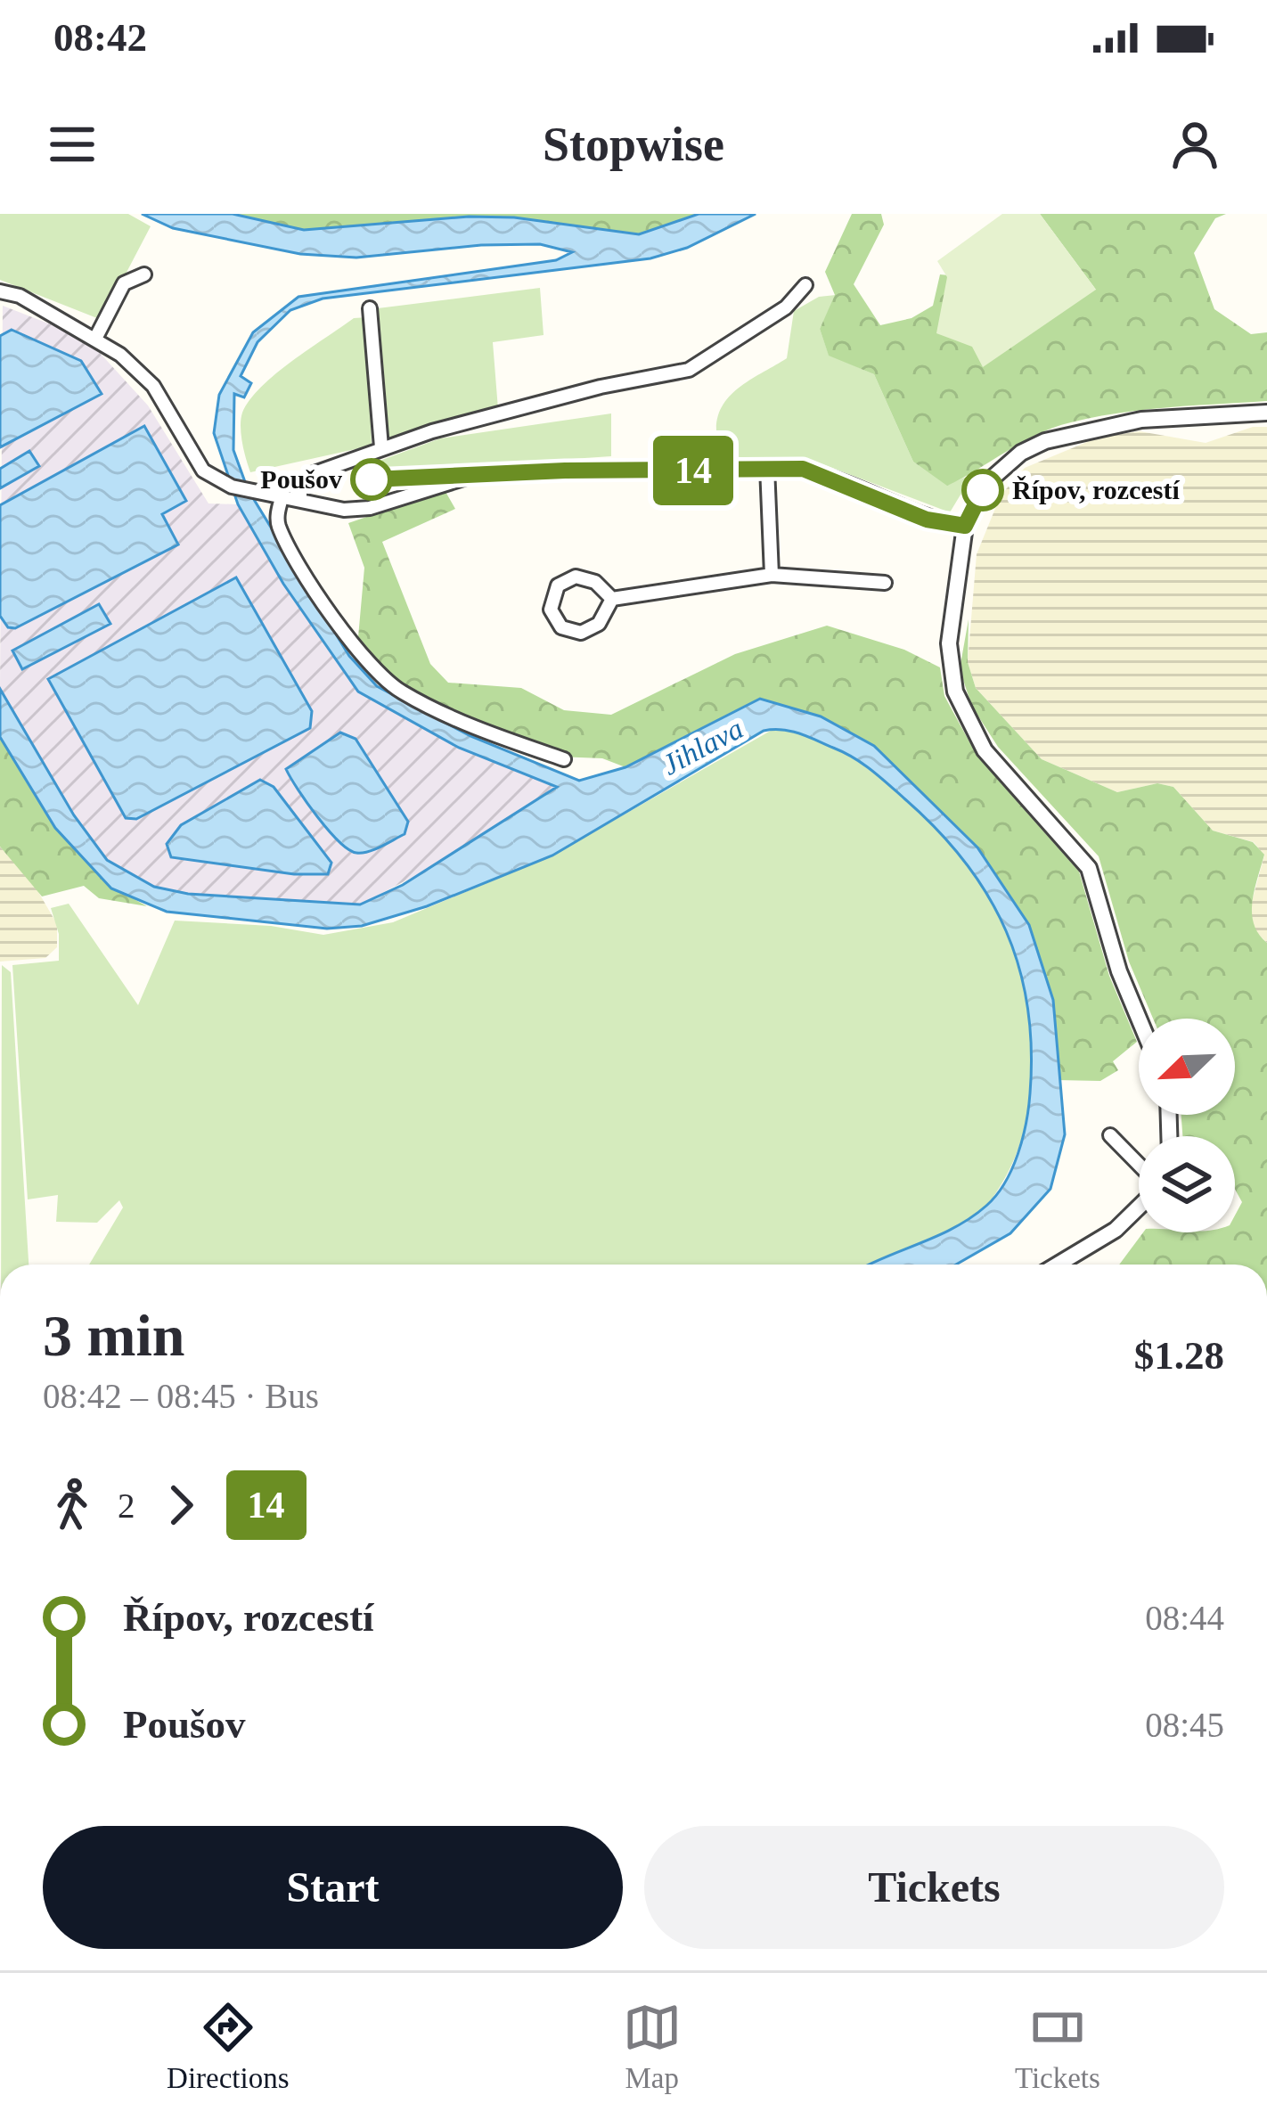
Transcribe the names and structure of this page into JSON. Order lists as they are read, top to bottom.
{
  "water": ["Jihlava"],
  "places": ["Poušov", "Řípov, rozcestí"],
  "lines": ["bus line 14"],
  "north": "bottom left",
  "page": {
    "status": "08:42",
    "header": "Stopwise",
    "on_map": "14",
    "heading": ["3 min", "08:42 – 08:45 · Bus", "$1.28"],
    "legs": ["2", "14"],
    "list": [
      {
        "name": "Řípov, rozcestí",
        "value": "08:44"
      },
      {
        "name": "Poušov",
        "value": "08:45"
      }
    ],
    "buttons": ["Start", "Tickets"],
    "tabs": ["Directions", "Map", "Tickets"]
  }
}
